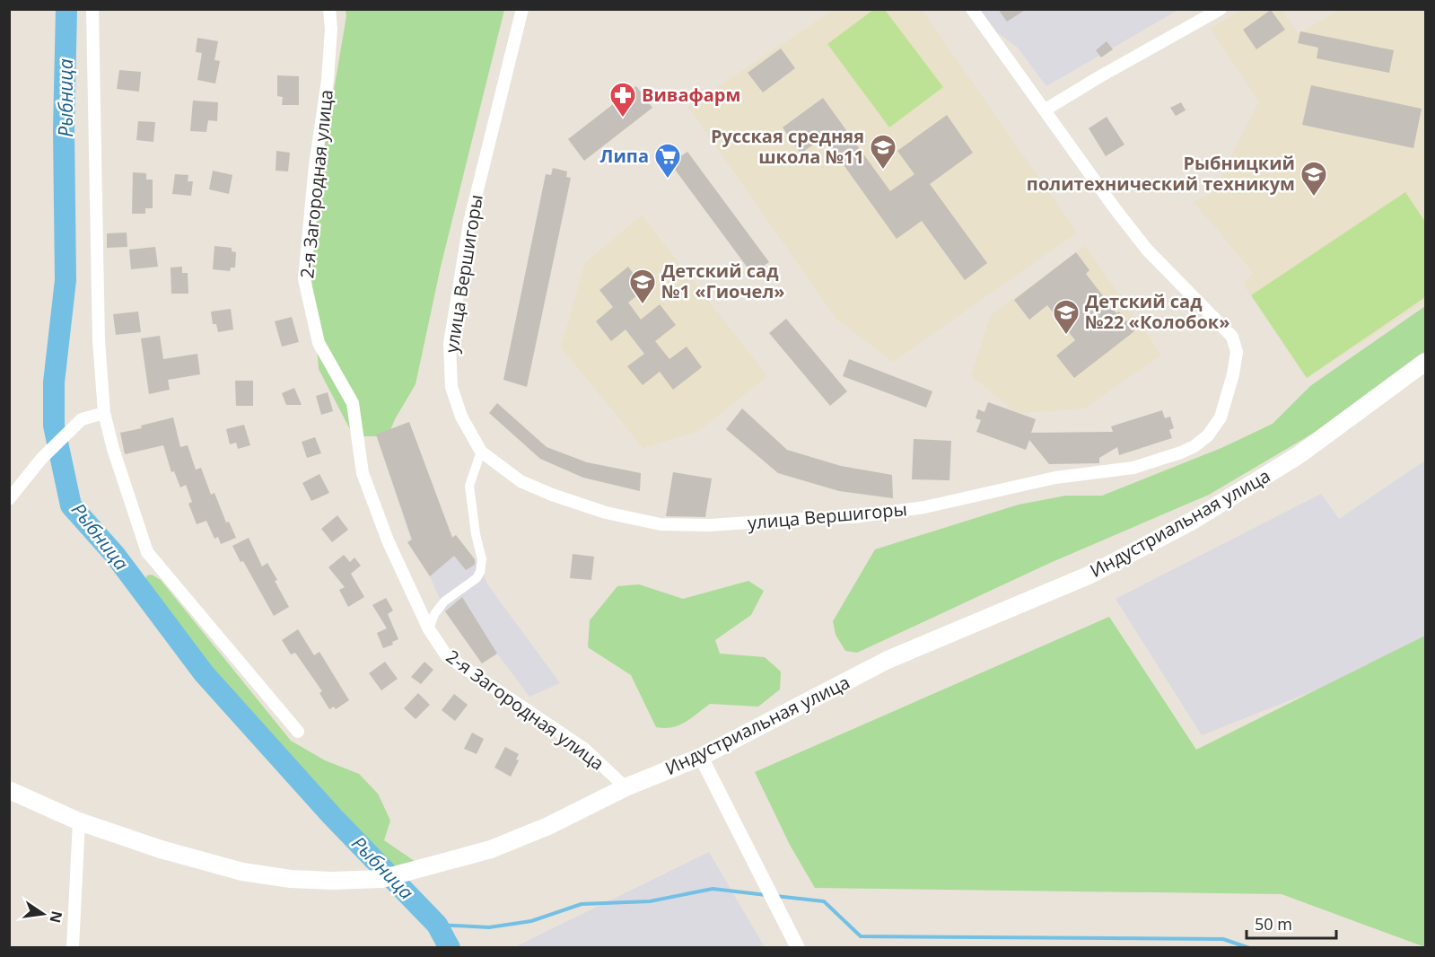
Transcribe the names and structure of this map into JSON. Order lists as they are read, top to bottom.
{
  "streets": {
    "main road": ["Индустриальная улица"],
    "street": ["2-я Загородная улица", "улица Вершигоры"]
  },
  "crossings": [
    ["2-я Загородная улица", "Индустриальная улица"]
  ],
  "water": ["Рыбница"],
  "places": {
    "pharmacy": ["Вивафарм"],
    "school or university": [
      "Русская средняя школа №11",
      "Рыбницкий политехнический техникум",
      "Детский сад №1 «Гиочел»",
      "Детский сад №22 «Колобок»"
    ],
    "supermarket": ["Липа"]
  },
  "scale_bar": "50 m",
  "north": "right"
}
